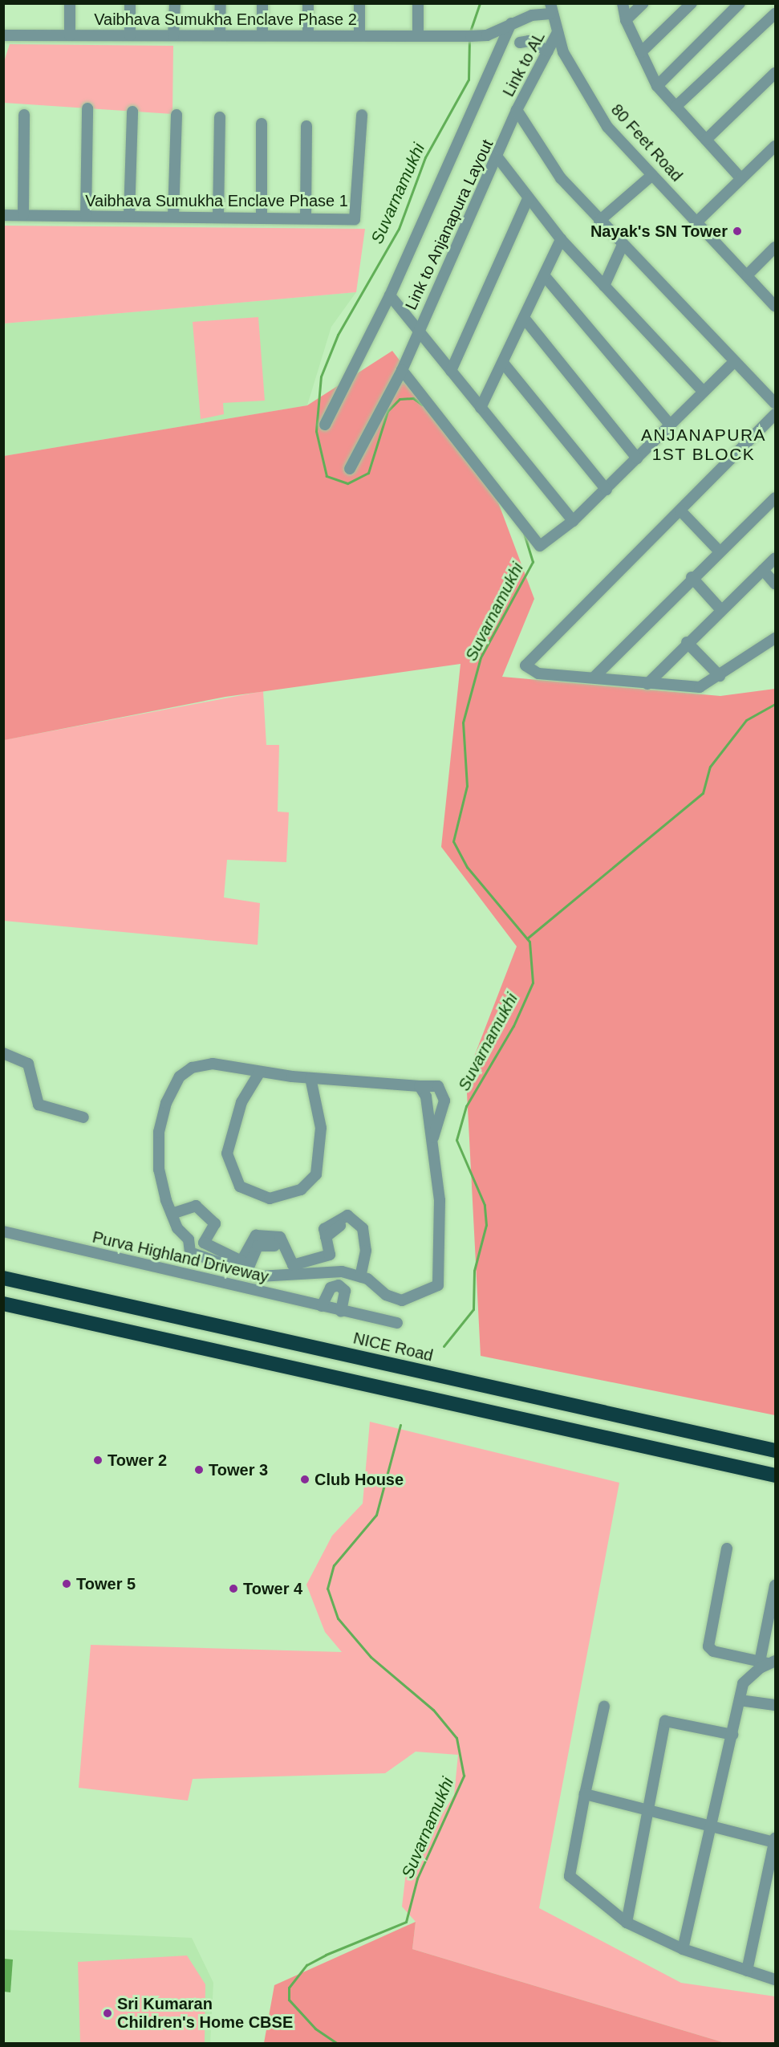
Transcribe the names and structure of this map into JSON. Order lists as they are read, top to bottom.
{
  "streets": {
    "highway": ["NICE Road"],
    "street": [
      "Vaibhava Sumukha Enclave Phase 2",
      "Link to AL",
      "80 Feet Road",
      "Vaibhava Sumukha Enclave Phase 1",
      "Link to Anjanapura Layout",
      "Purva Highland Driveway"
    ]
  },
  "crossings": [
    ["Vaibhava Sumukha Enclave Phase 2", "80 Feet Road"],
    ["Vaibhava Sumukha Enclave Phase 2", "Link to Anjanapura Layout"],
    ["Link to AL", "80 Feet Road"],
    ["Link to AL", "Link to Anjanapura Layout"]
  ],
  "districts": ["ANJANAPURA 1ST BLOCK"],
  "water": ["Suvarnamukhi"],
  "places": [
    "Nayak's SN Tower",
    "Tower 2",
    "Tower 3",
    "Club House",
    "Tower 5",
    "Tower 4",
    "Sri Kumaran Children's Home CBSE"
  ]
}
